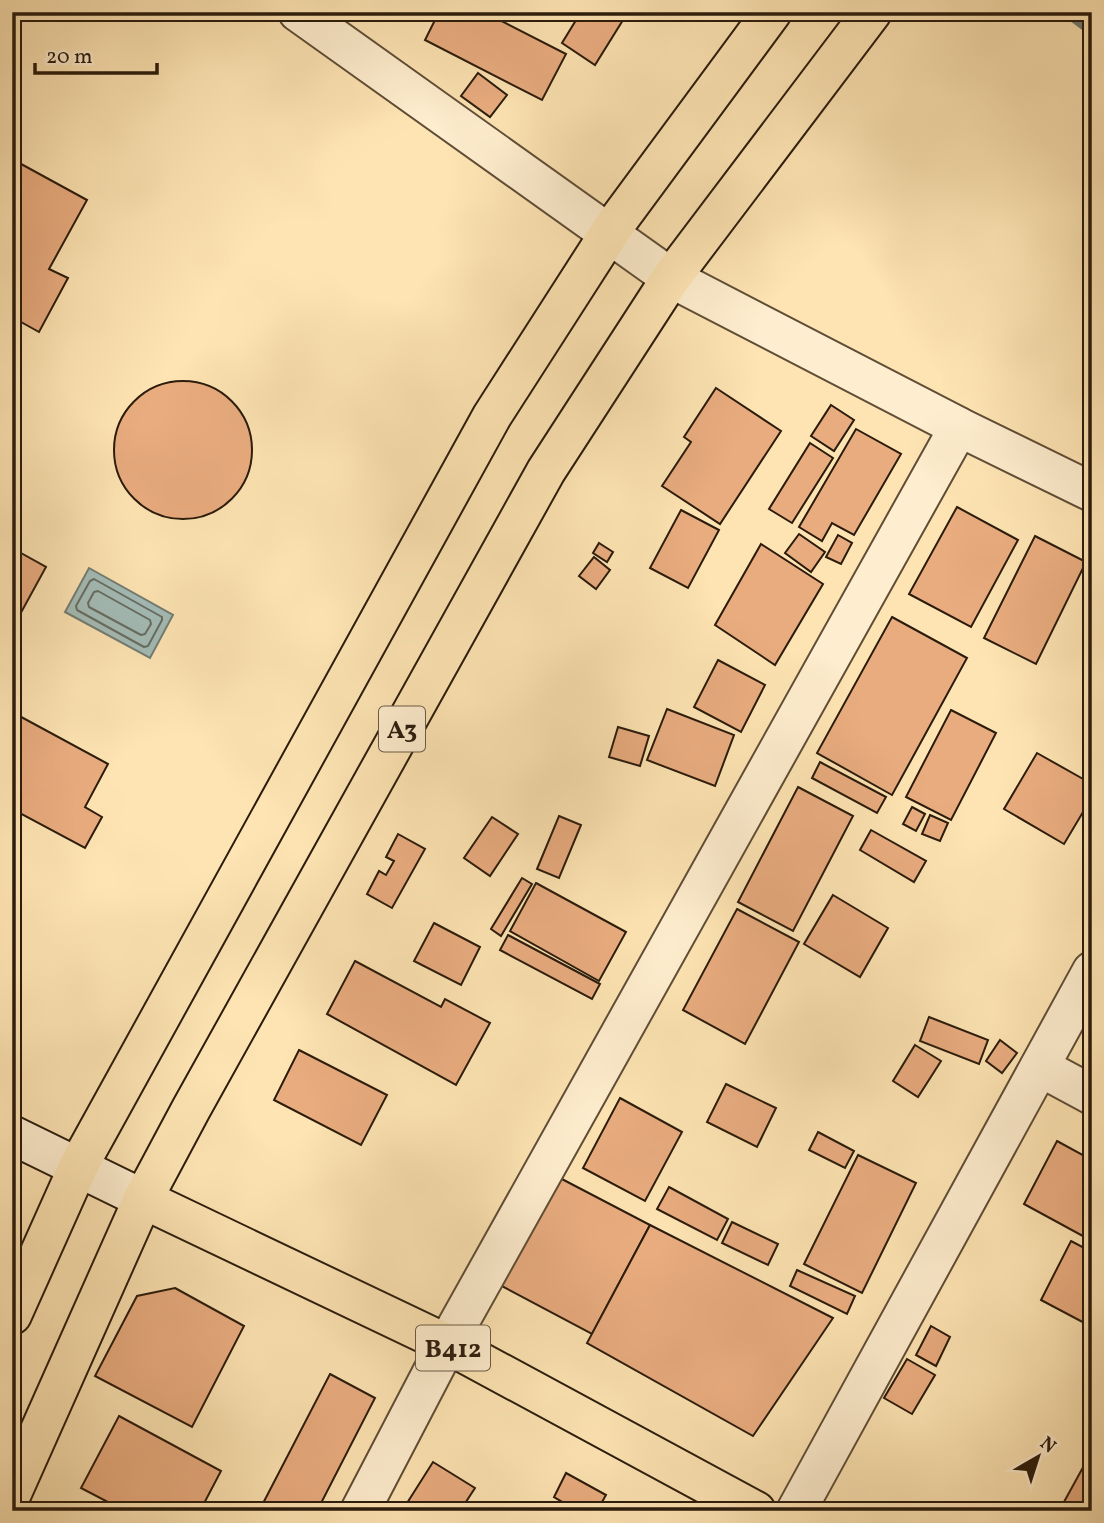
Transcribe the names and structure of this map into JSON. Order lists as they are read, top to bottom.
{
  "streets": {
    "main road": ["A3", "B412"]
  },
  "crossings": [
    ["A3", "B412"]
  ],
  "scale_bar": "20 m",
  "north": "top right"
}
